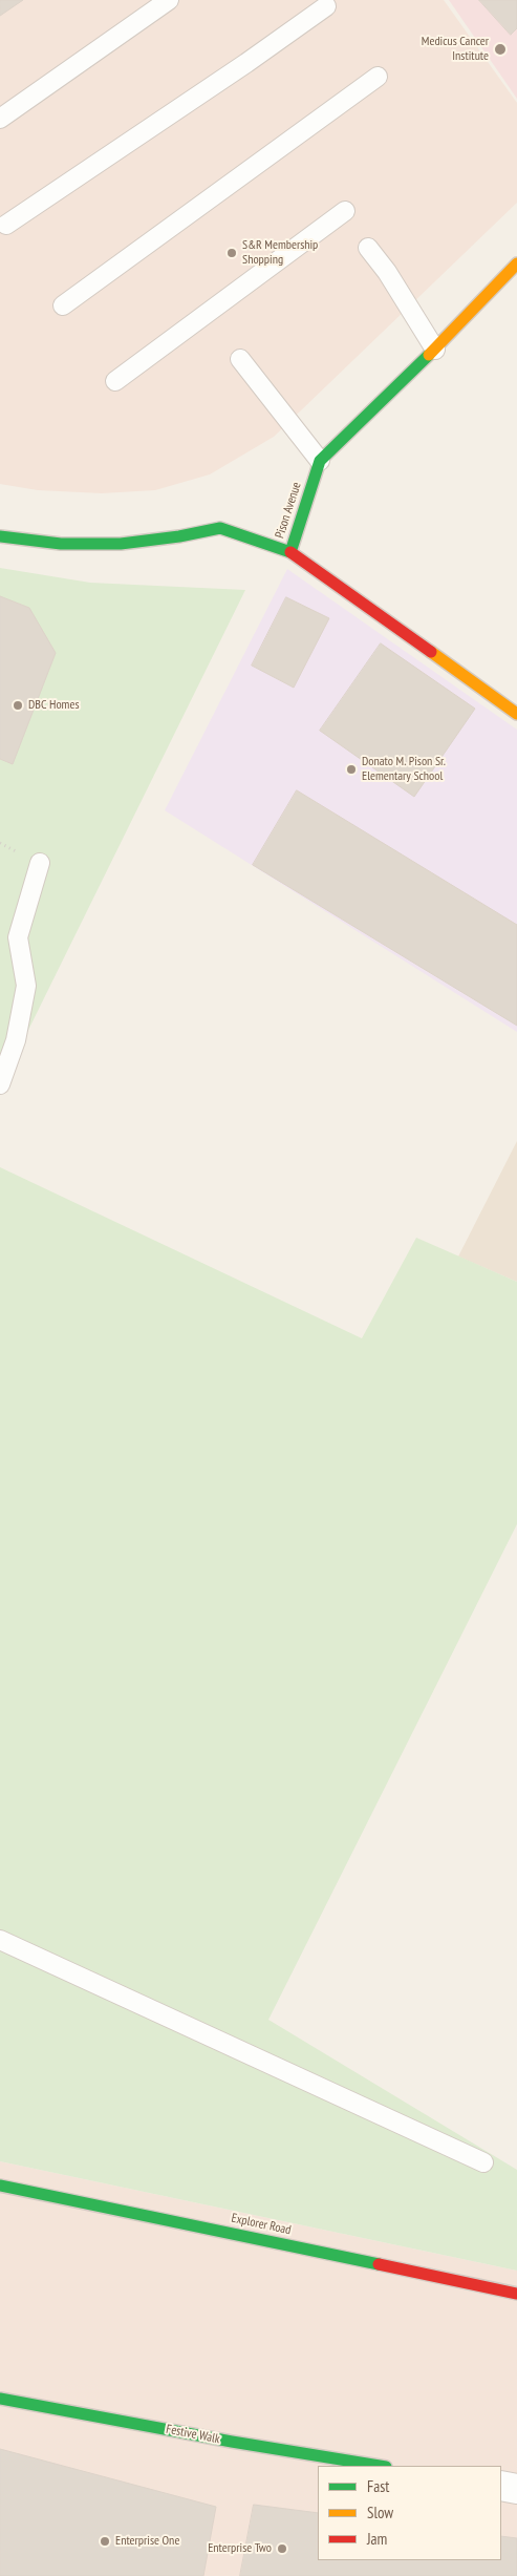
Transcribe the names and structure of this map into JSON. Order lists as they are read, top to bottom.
{
  "streets": {
    "street": ["Pison Avenue", "Explorer Road", "Festive Walk"]
  },
  "places": [
    "Medicus Cancer Institute",
    "S&R Membership Shopping",
    "DBC Homes",
    "Donato M. Pison Sr. Elementary School",
    "Enterprise One",
    "Enterprise Two"
  ],
  "legend": ["Fast", "Slow", "Jam"]
}
